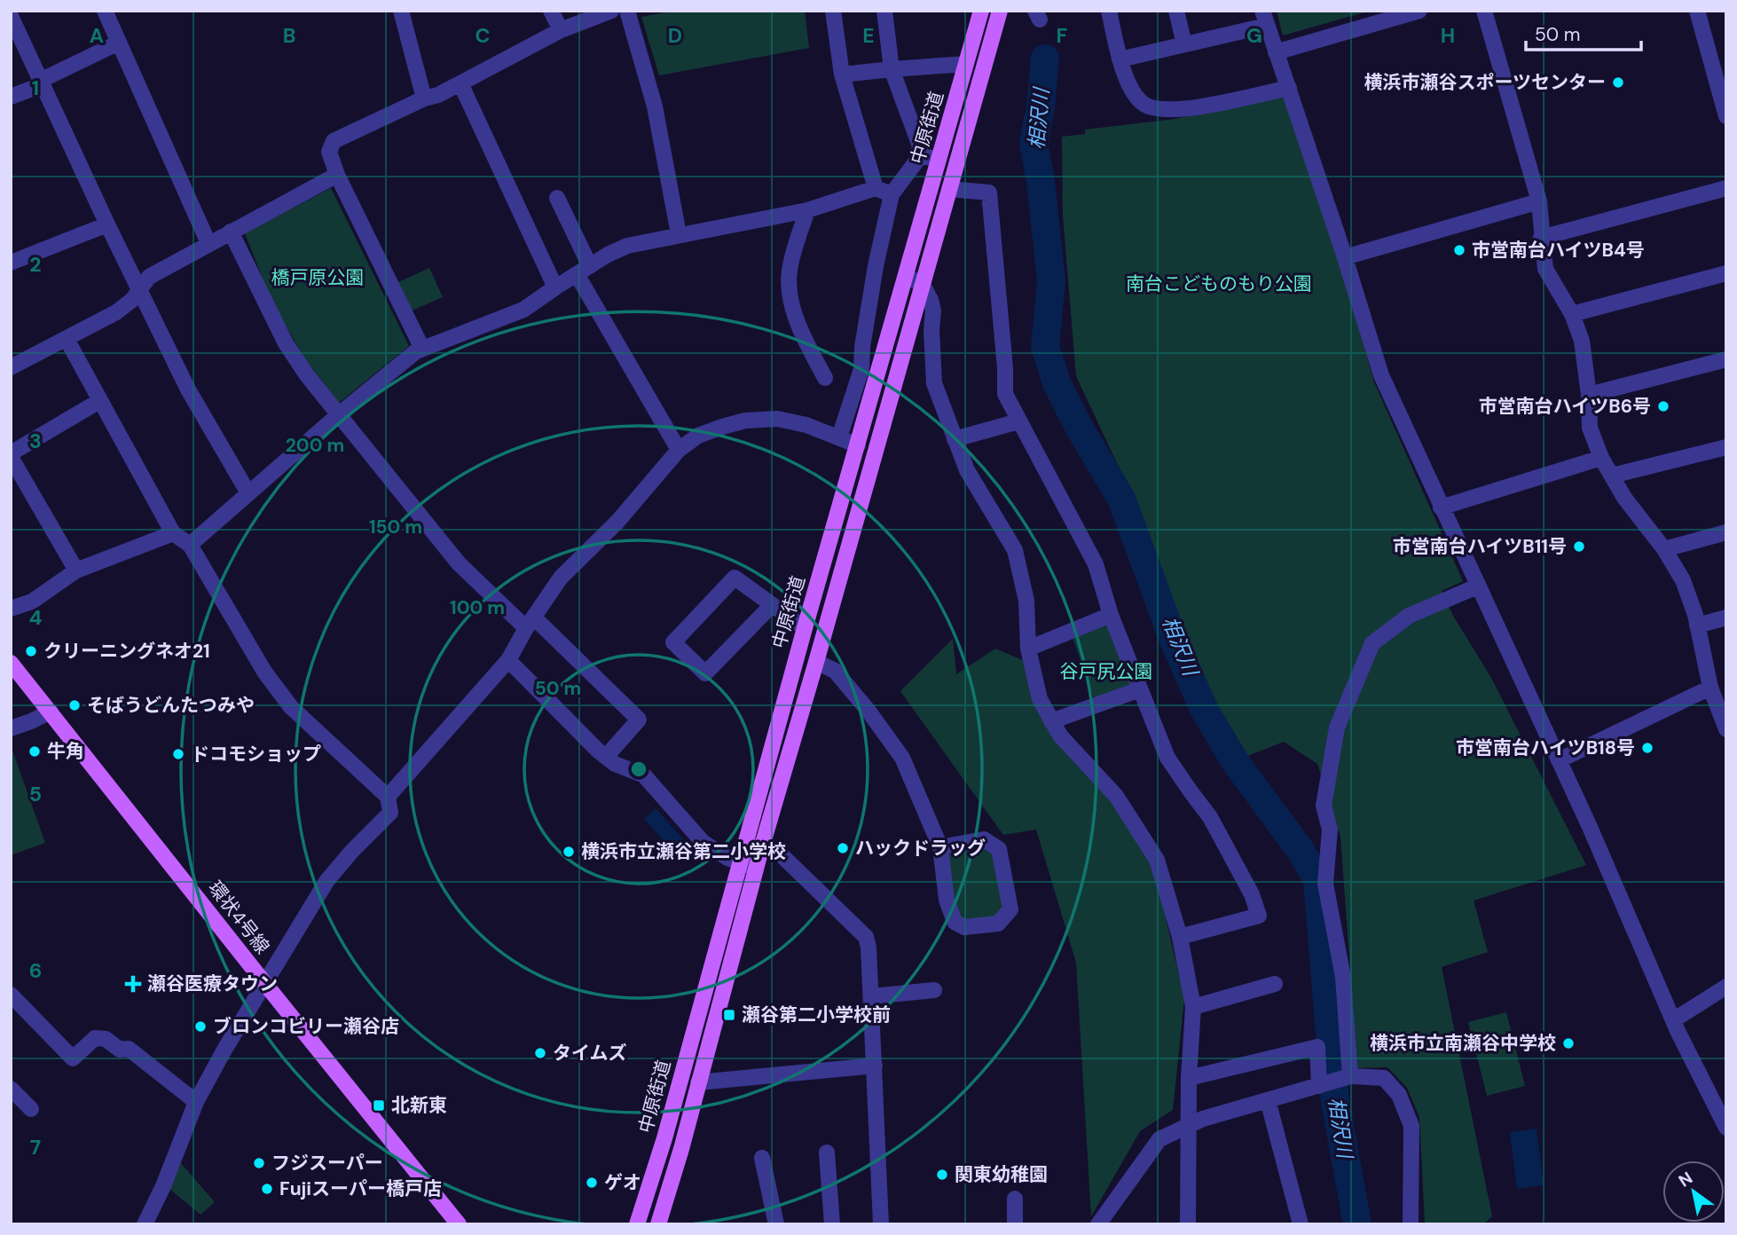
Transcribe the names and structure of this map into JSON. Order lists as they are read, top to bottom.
{
  "streets": {
    "main road": ["中原街道", "環状4号線"]
  },
  "water": ["相沢川"],
  "parks": ["橋戸原公園", "南台こどものもり公園", "谷戸尻公園"],
  "places": {
    "other": [
      "横浜市瀬谷スポーツセンター",
      "市営南台ハイツB4号",
      "市営南台ハイツB6号",
      "市営南台ハイツB11号",
      "クリーニングネオ21",
      "そばうどんたつみや",
      "市営南台ハイツB18号",
      "牛角",
      "ドコモショップ",
      "ハックドラッグ",
      "横浜市立瀬谷第二小学校",
      "ブロンコビリー瀬谷店",
      "横浜市立南瀬谷中学校",
      "タイムズ",
      "フジスーパー",
      "関東幼稚園",
      "ゲオ",
      "Fujiスーパー橋戸店"
    ],
    "health": ["瀬谷医療タウン"],
    "transit": ["瀬谷第二小学校前", "北新東"]
  },
  "scale_bar": "50 m",
  "north": "top left",
  "grid": {
    "columns": [
      "A",
      "B",
      "C",
      "D",
      "E",
      "F",
      "G",
      "H"
    ],
    "rows": [
      "1",
      "2",
      "3",
      "4",
      "5",
      "6",
      "7"
    ]
  },
  "rings": [
    "200 m",
    "150 m",
    "100 m",
    "50 m"
  ]
}
